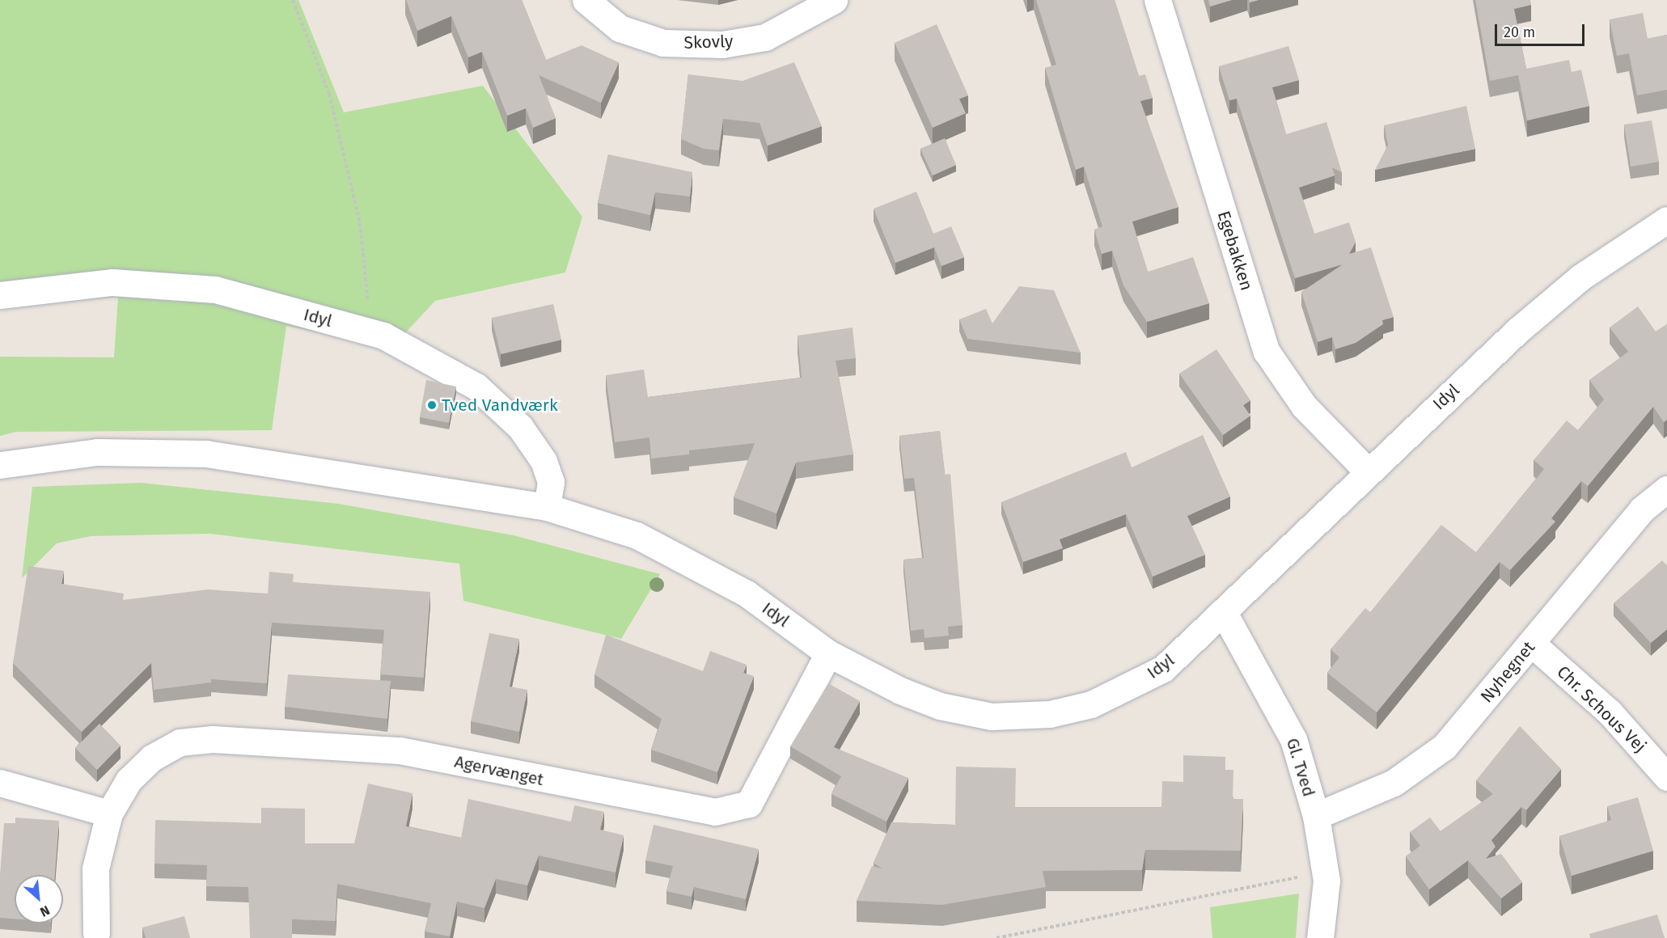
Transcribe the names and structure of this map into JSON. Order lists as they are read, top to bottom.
{
  "streets": {
    "street": [
      "Skovly",
      "Egebakken",
      "Idyl",
      "Nyhegnet",
      "Chr. Schous Vej",
      "Gl. Tved",
      "Agervænget"
    ]
  },
  "crossings": [
    ["Egebakken", "Idyl"],
    ["Idyl", "Gl. Tved"],
    ["Idyl", "Agervænget"],
    ["Nyhegnet", "Chr. Schous Vej"],
    ["Nyhegnet", "Gl. Tved"]
  ],
  "places": ["Tved Vandværk"],
  "scale_bar": "20 m",
  "north": "bottom right"
}
